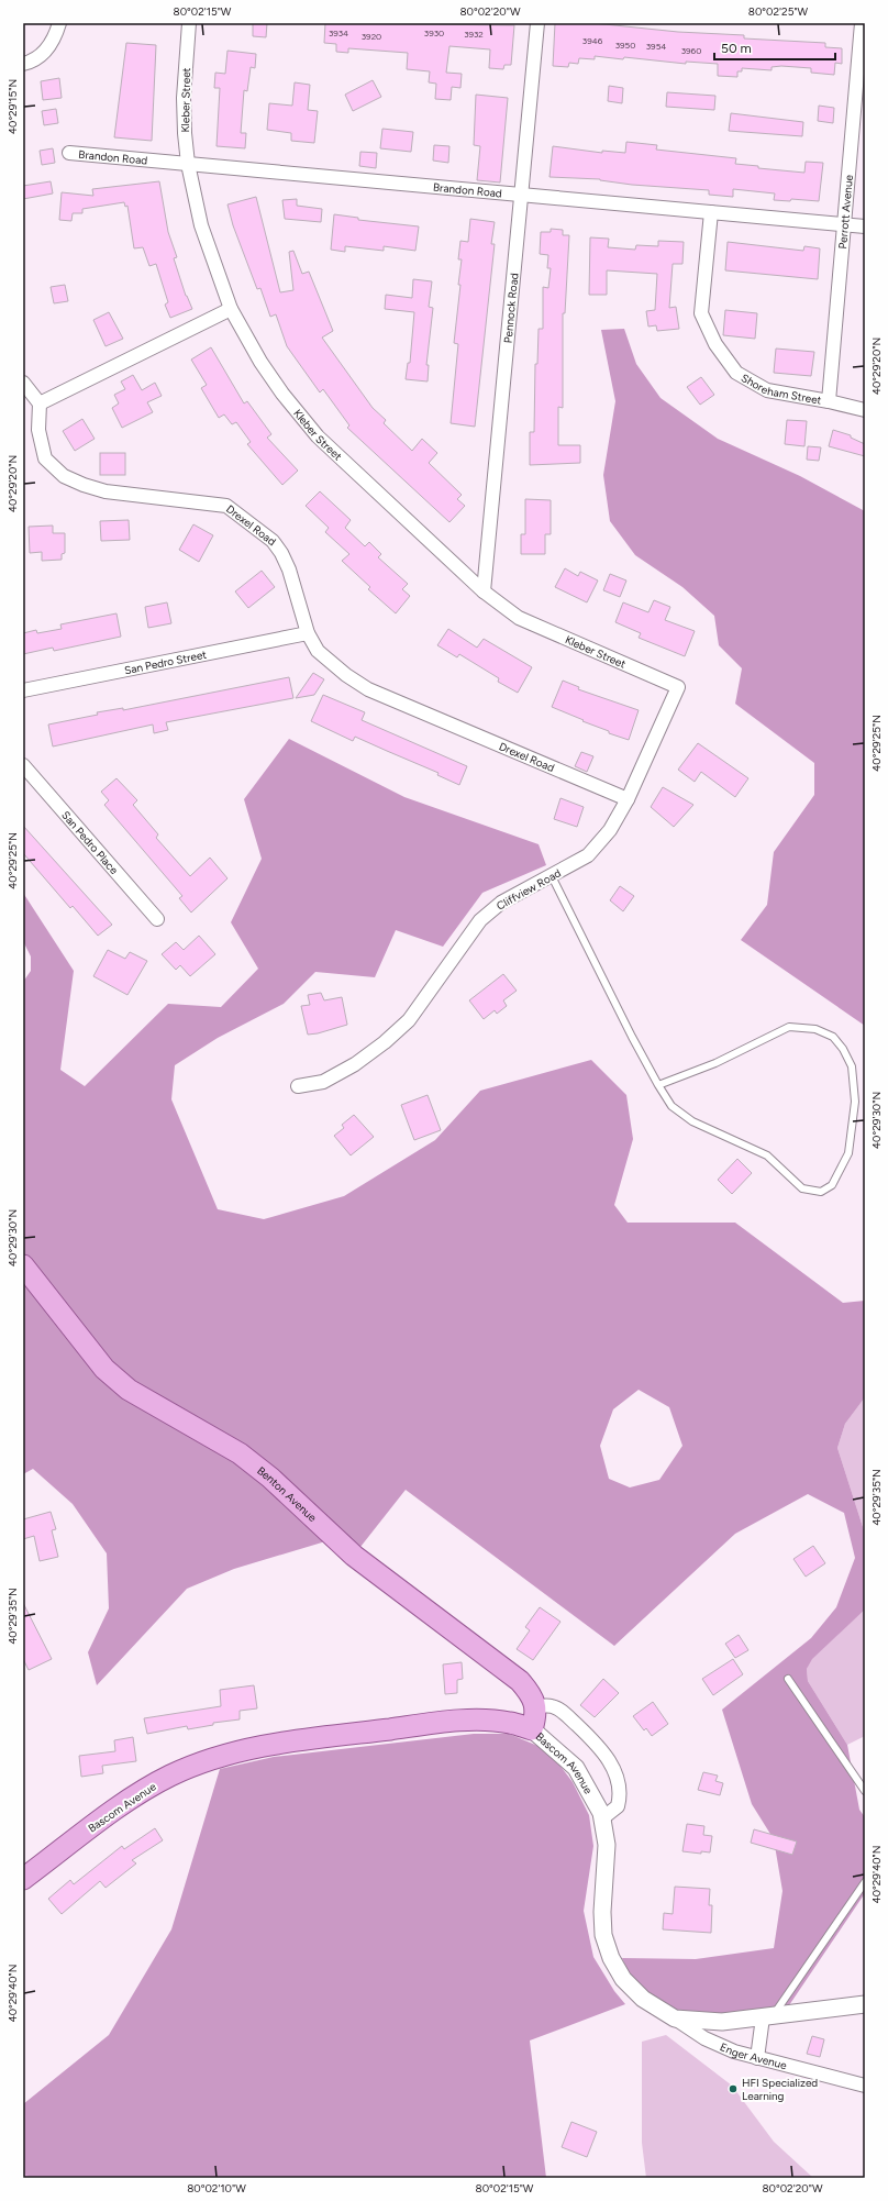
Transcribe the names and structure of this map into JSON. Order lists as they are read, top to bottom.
{
  "streets": {
    "main road": ["Benton Avenue", "Bascom Avenue"],
    "street": [
      "Kleber Street",
      "Brandon Road",
      "Perrott Avenue",
      "Pennock Road",
      "Shoreham Street",
      "Drexel Road",
      "San Pedro Street",
      "San Pedro Place",
      "Cliffview Road",
      "Enger Avenue"
    ]
  },
  "crossings": [
    ["Kleber Street", "Brandon Road"],
    ["Kleber Street", "Pennock Road"],
    ["Kleber Street", "Cliffview Road"],
    ["Brandon Road", "Perrott Avenue"],
    ["Brandon Road", "Pennock Road"],
    ["Brandon Road", "Shoreham Street"],
    ["Perrott Avenue", "Shoreham Street"],
    ["Drexel Road", "San Pedro Street"],
    ["Drexel Road", "Cliffview Road"],
    ["Bascom Avenue", "Enger Avenue"]
  ],
  "places": ["HFI Specialized Learning"],
  "house_numbers": [
    "3934",
    "3930",
    "3932",
    "3920",
    "3946",
    "3950",
    "3954",
    "3960"
  ],
  "scale_bar": "50 m",
  "coordinates": [
    "80°02'15\"W",
    "80°02'20\"W",
    "80°02'25\"W",
    "40°29'15\"N",
    "40°29'20\"N",
    "40°29'25\"N",
    "40°29'30\"N",
    "40°29'35\"N",
    "40°29'40\"N",
    "80°02'10\"W"
  ]
}
